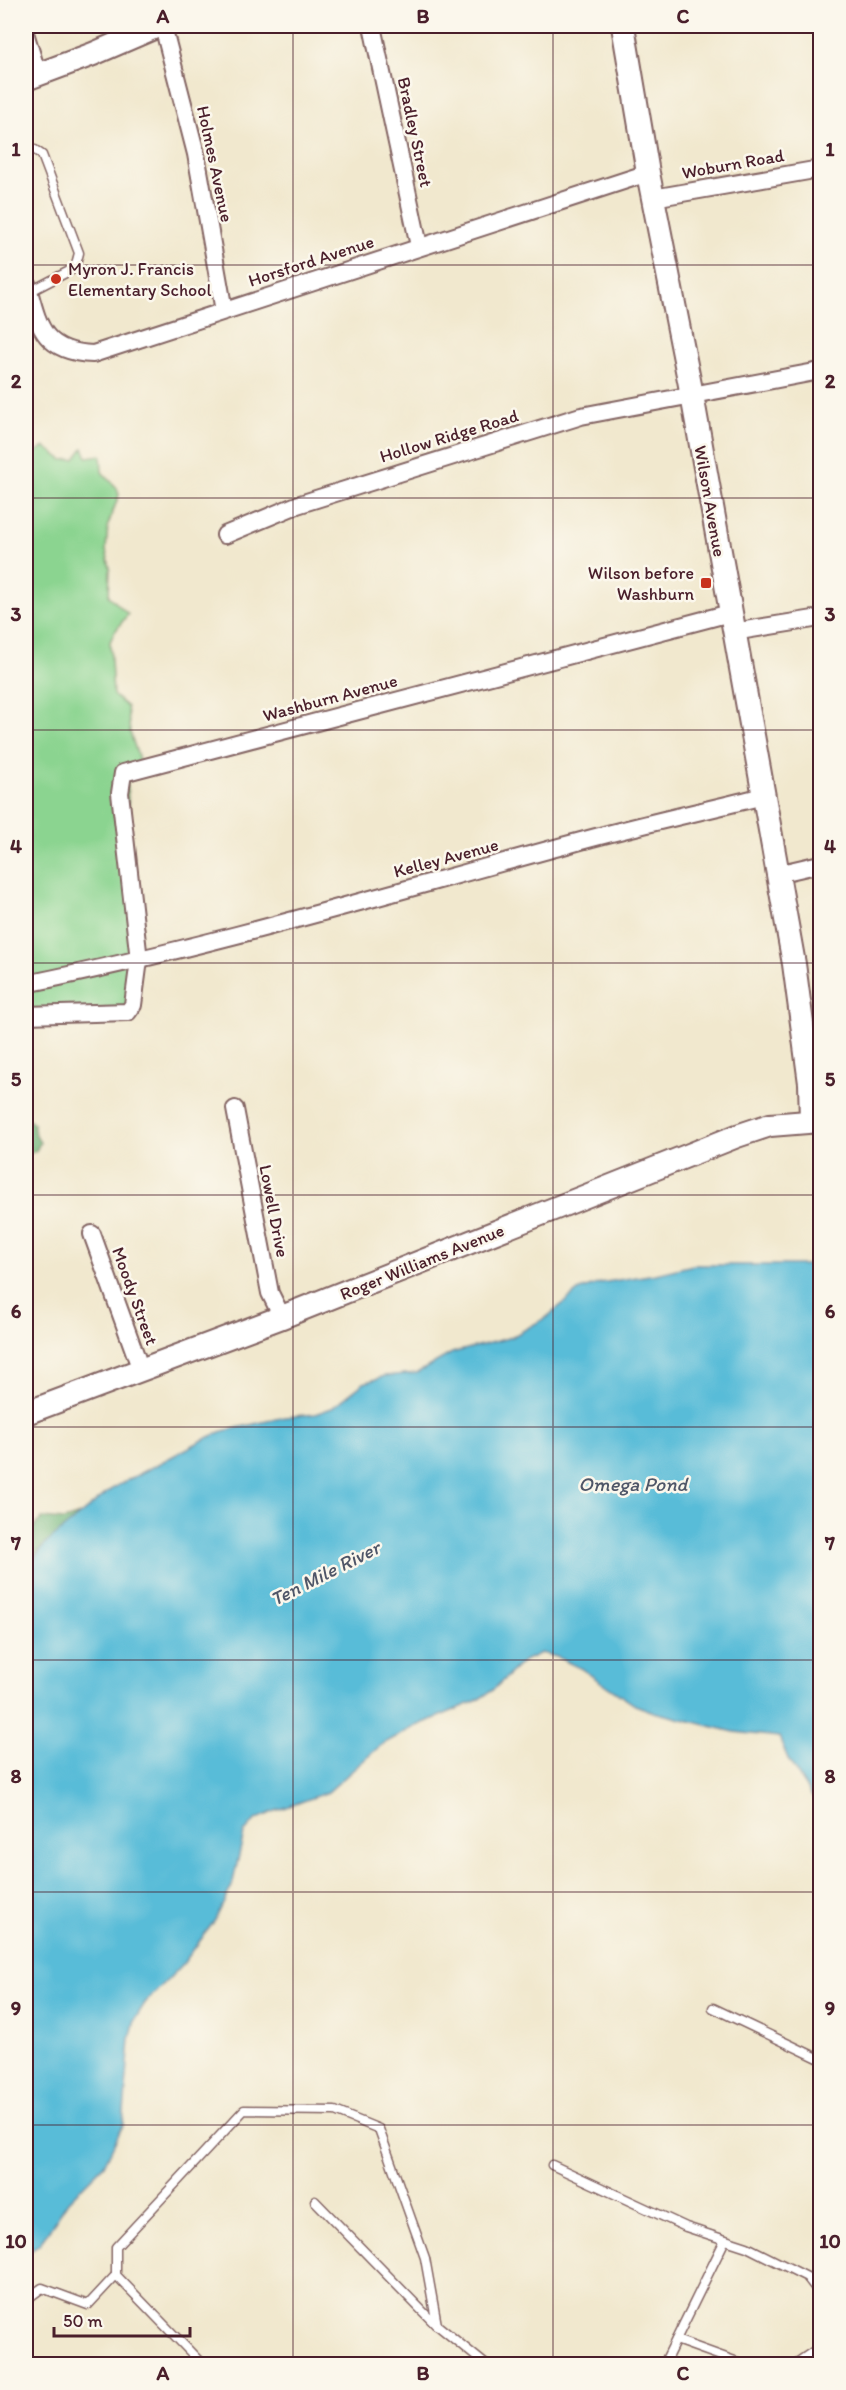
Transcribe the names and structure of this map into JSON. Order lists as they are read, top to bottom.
{
  "streets": {
    "street": [
      "Bradley Street",
      "Holmes Avenue",
      "Woburn Road",
      "Horsford Avenue",
      "Hollow Ridge Road",
      "Wilson Avenue",
      "Washburn Avenue",
      "Kelley Avenue",
      "Lowell Drive",
      "Roger Williams Avenue",
      "Moody Street"
    ]
  },
  "crossings": [
    ["Bradley Street", "Horsford Avenue"],
    ["Holmes Avenue", "Horsford Avenue"],
    ["Woburn Road", "Wilson Avenue"],
    ["Horsford Avenue", "Wilson Avenue"],
    ["Hollow Ridge Road", "Wilson Avenue"],
    ["Wilson Avenue", "Washburn Avenue"],
    ["Wilson Avenue", "Kelley Avenue"],
    ["Wilson Avenue", "Roger Williams Avenue"],
    ["Washburn Avenue", "Kelley Avenue"],
    ["Lowell Drive", "Roger Williams Avenue"],
    ["Roger Williams Avenue", "Moody Street"]
  ],
  "water": ["Omega Pond", "Ten Mile River"],
  "places": {
    "other": ["Myron J. Francis Elementary School"],
    "transit": ["Wilson before Washburn"]
  },
  "scale_bar": "50 m",
  "grid": {
    "columns": ["A", "B", "C"],
    "rows": [
      "1",
      "2",
      "3",
      "4",
      "5",
      "6",
      "7",
      "8",
      "9",
      "10"
    ]
  }
}
